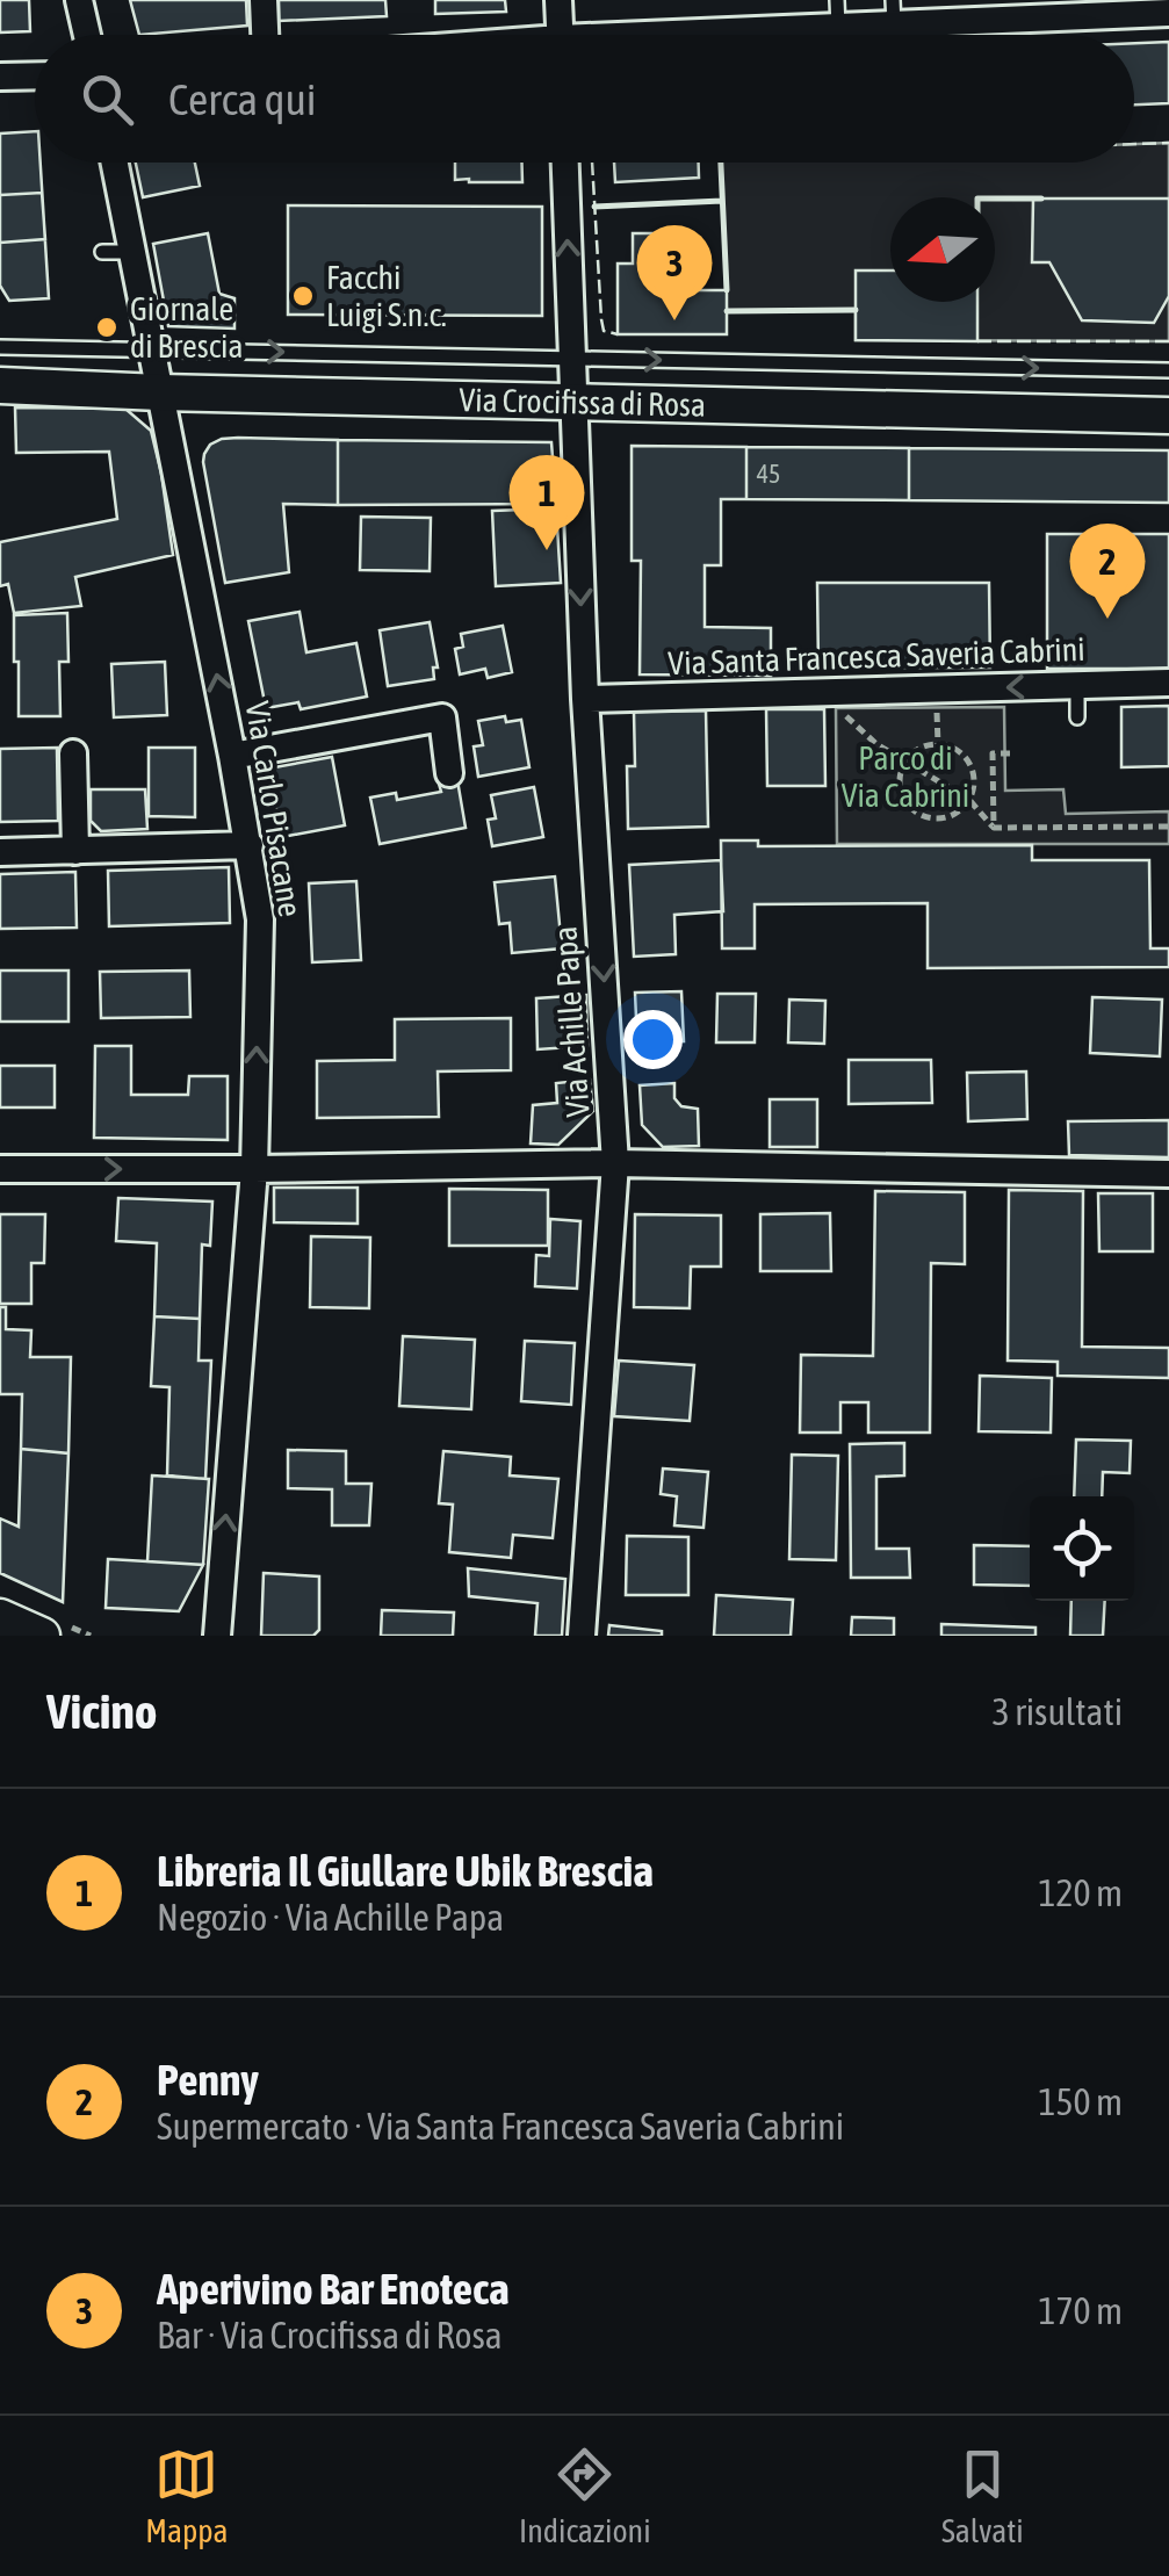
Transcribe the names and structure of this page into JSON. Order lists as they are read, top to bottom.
{
  "streets": {
    "street": [
      "Via Crocifissa di Rosa",
      "Via Santa Francesca Saveria Cabrini",
      "Via Carlo Pisacane",
      "Via Achille Papa"
    ]
  },
  "crossings": [
    ["Via Crocifissa di Rosa", "Via Carlo Pisacane"],
    ["Via Crocifissa di Rosa", "Via Achille Papa"],
    ["Via Santa Francesca Saveria Cabrini", "Via Achille Papa"]
  ],
  "one_way": ["Via Santa Francesca Saveria Cabrini", "Via Carlo Pisacane"],
  "parks": ["Parco di Via Cabrini"],
  "places": ["Facchi Luigi S.n.c.", "Giornale di Brescia"],
  "house_numbers": ["45"],
  "north": "left",
  "page": {
    "search": "Cerca qui",
    "pins": ["3", "1", "2"],
    "heading": ["Vicino", "3 risultati"],
    "list": [
      {
        "mark": "1",
        "name": "Libreria Il Giullare Ubik Brescia",
        "note": "Negozio · Via Achille Papa",
        "value": "120 m"
      },
      {
        "mark": "2",
        "name": "Penny",
        "note": "Supermercato · Via Santa Francesca Saveria Cabrini",
        "value": "150 m"
      },
      {
        "mark": "3",
        "name": "Aperivino Bar Enoteca",
        "note": "Bar · Via Crocifissa di Rosa",
        "value": "170 m"
      }
    ],
    "nav": ["Mappa", "Indicazioni", "Salvati"]
  }
}
